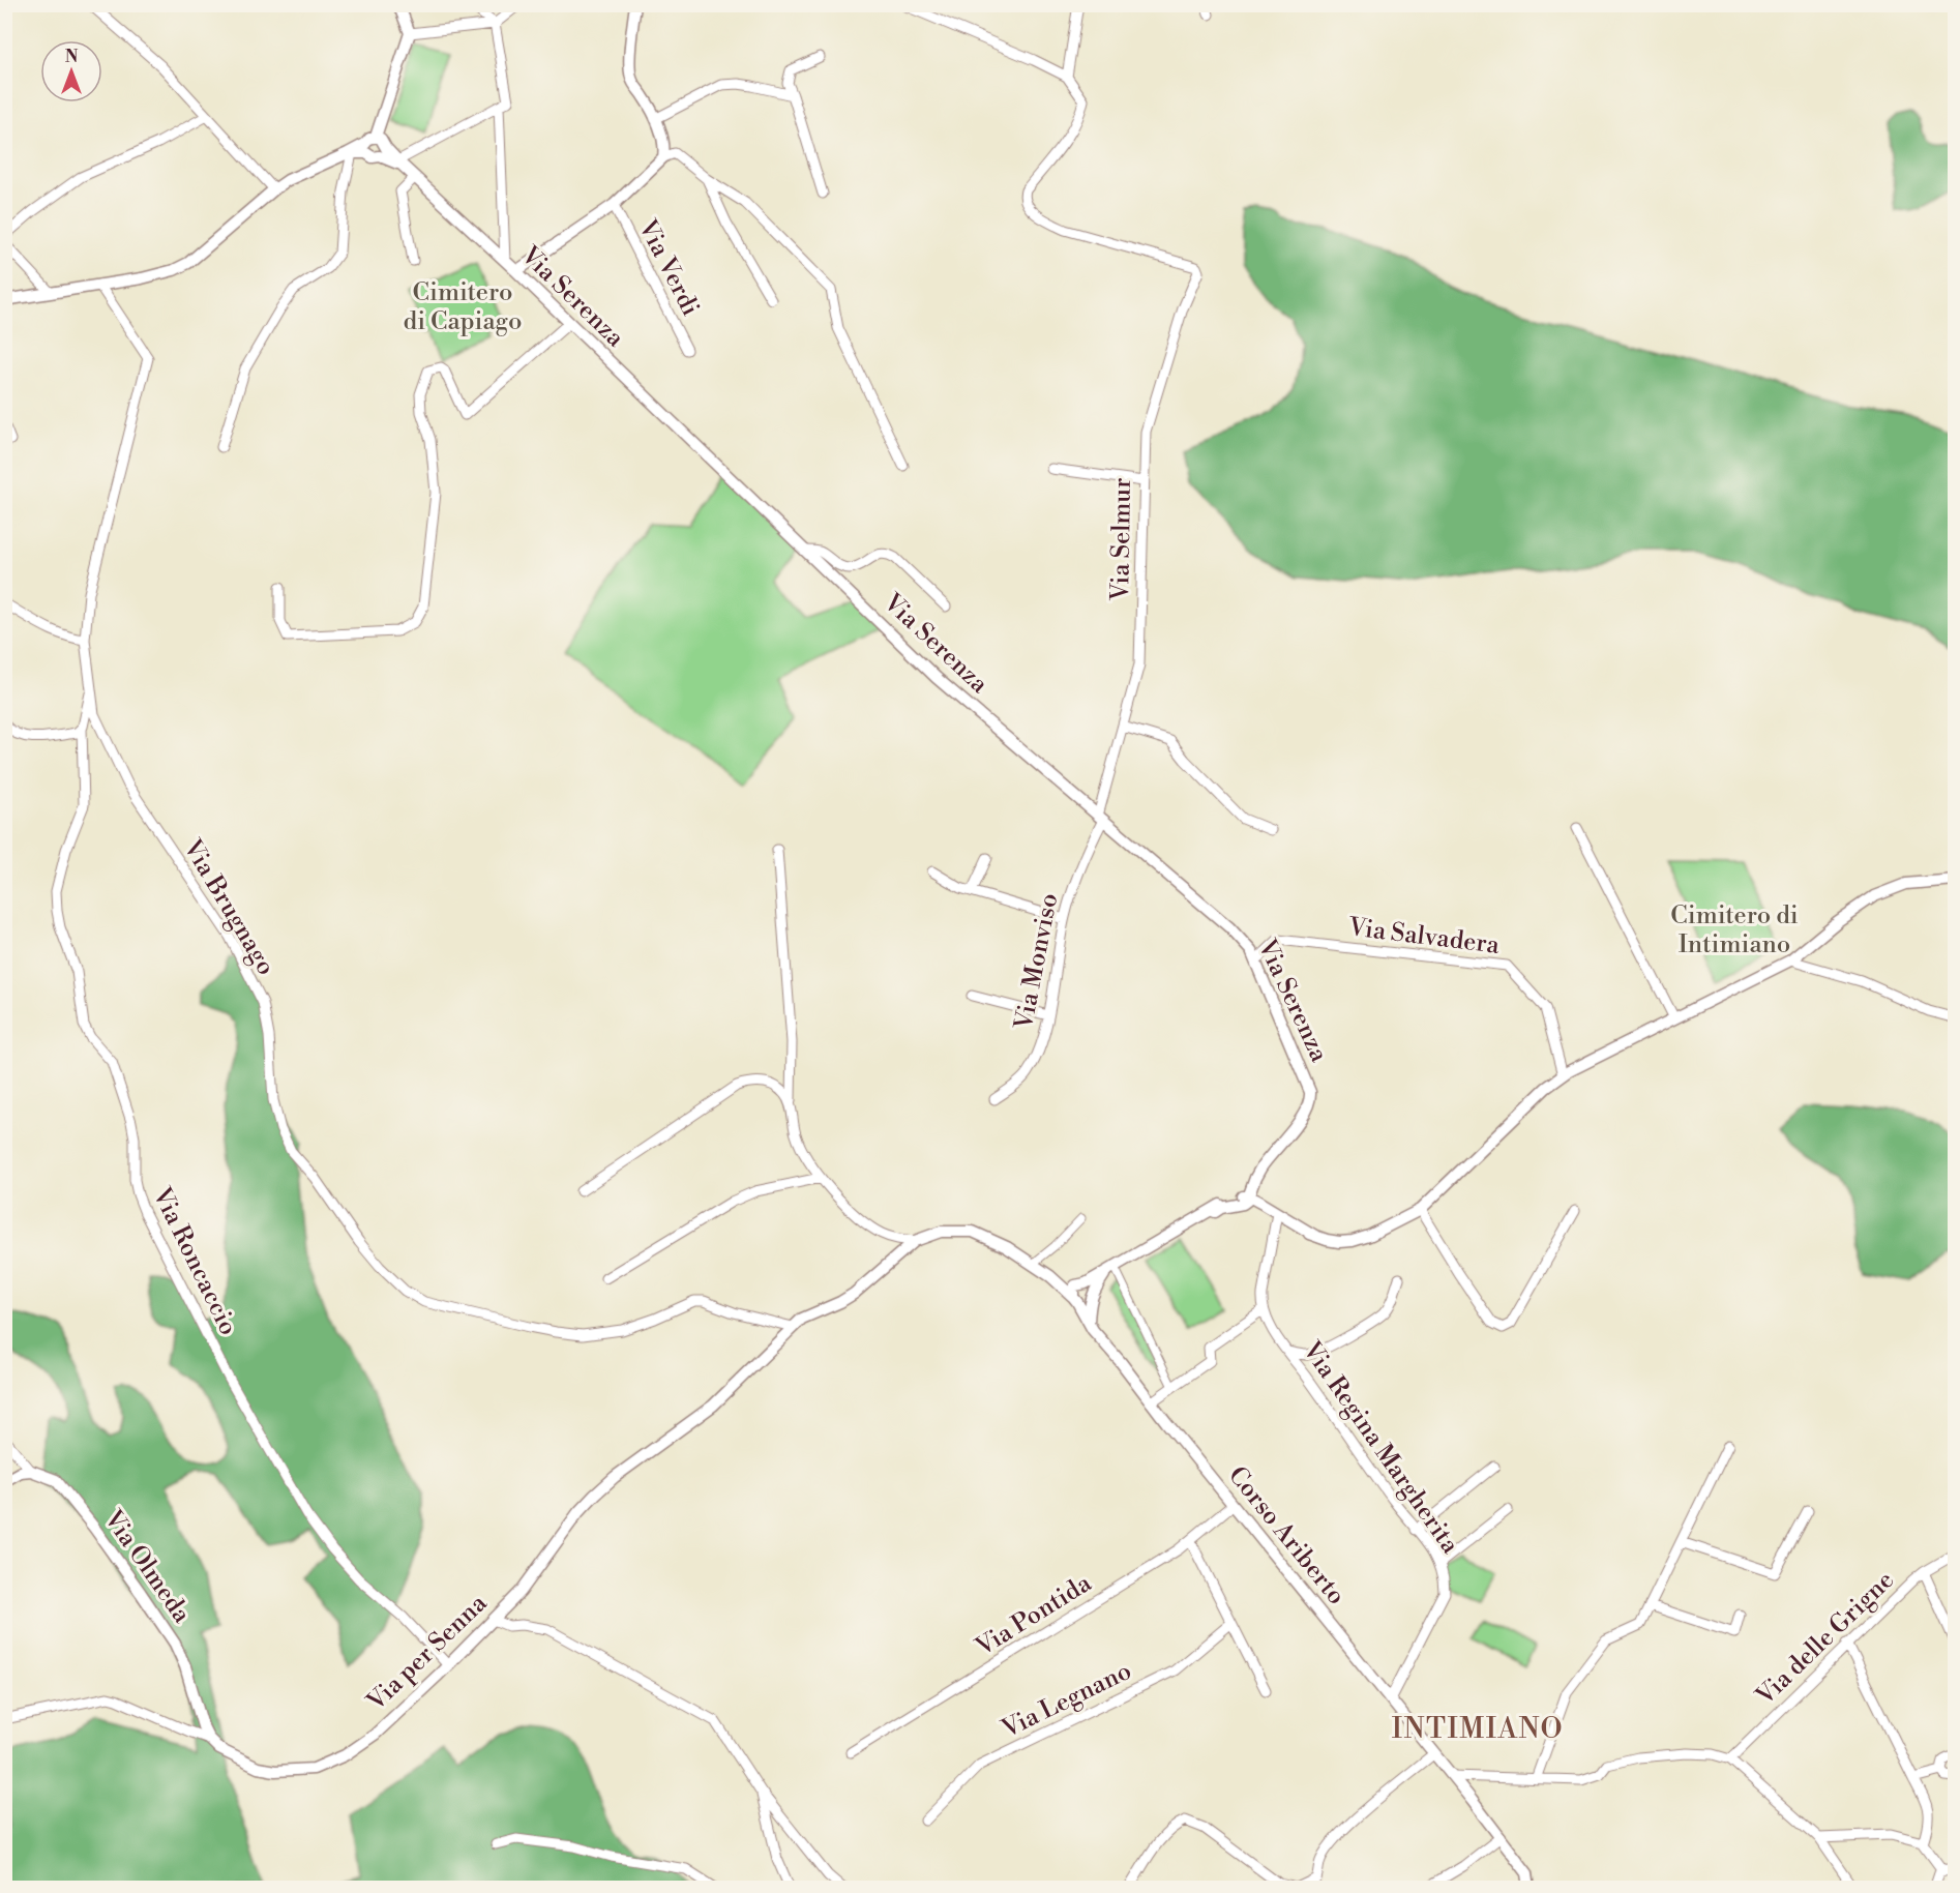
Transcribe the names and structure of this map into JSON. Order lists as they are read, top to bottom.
{
  "streets": {
    "street": [
      "Via Verdi",
      "Via Serenza",
      "Via Selmur",
      "Via Brugnago",
      "Via Salvadera",
      "Via Monviso",
      "Via Roncaccio",
      "Via Regina Margherita",
      "Corso Ariberto",
      "Via Olmeda",
      "Via Pontida",
      "Via delle Grigne",
      "Via per Senna",
      "Via Legnano"
    ]
  },
  "crossings": [
    ["Via Serenza", "Via Selmur"],
    ["Via Serenza", "Via Salvadera"],
    ["Via Serenza", "Via Monviso"],
    ["Via Selmur", "Via Monviso"],
    ["Via Brugnago", "Via Roncaccio"],
    ["Via Brugnago", "Via per Senna"],
    ["Via Roncaccio", "Via per Senna"],
    ["Via Regina Margherita", "Corso Ariberto"],
    ["Corso Ariberto", "Via Pontida"],
    ["Via Olmeda", "Via per Senna"]
  ],
  "districts": ["INTIMIANO"],
  "parks": ["Cimitero di Capiago", "Cimitero di Intimiano"],
  "north": "top"
}
